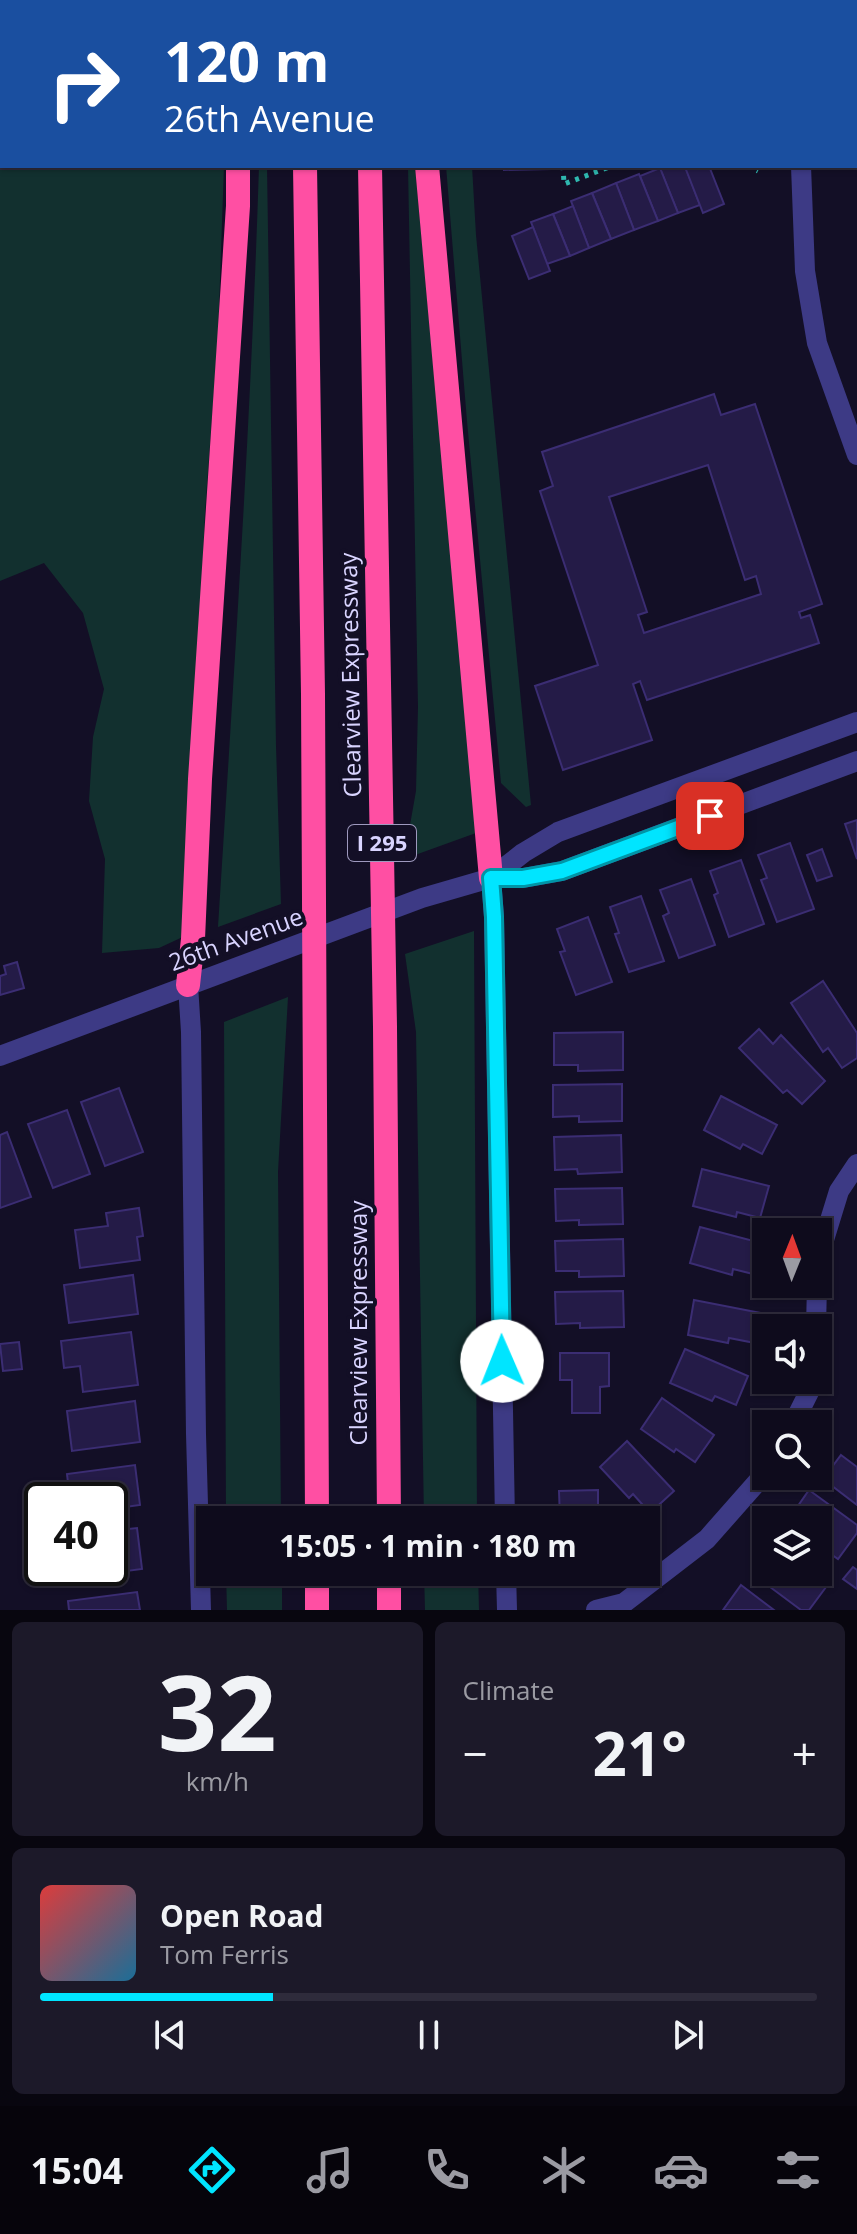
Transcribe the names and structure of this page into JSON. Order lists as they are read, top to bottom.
{
  "streets": {
    "highway": ["Clearview Expressway", "I 295"],
    "street": ["26th Avenue"]
  },
  "north": "top",
  "page": {
    "turn": ["120 m", "26th Avenue"],
    "limit": "40",
    "trip": "15:05 · 1 min · 180 m",
    "tile": [
      ["32", "km/h"],
      "Climate"
    ],
    "heat": ["−", "21°", "+"],
    "song": ["Open Road", "Tom Ferris"],
    "tabs": "15:04"
  }
}
